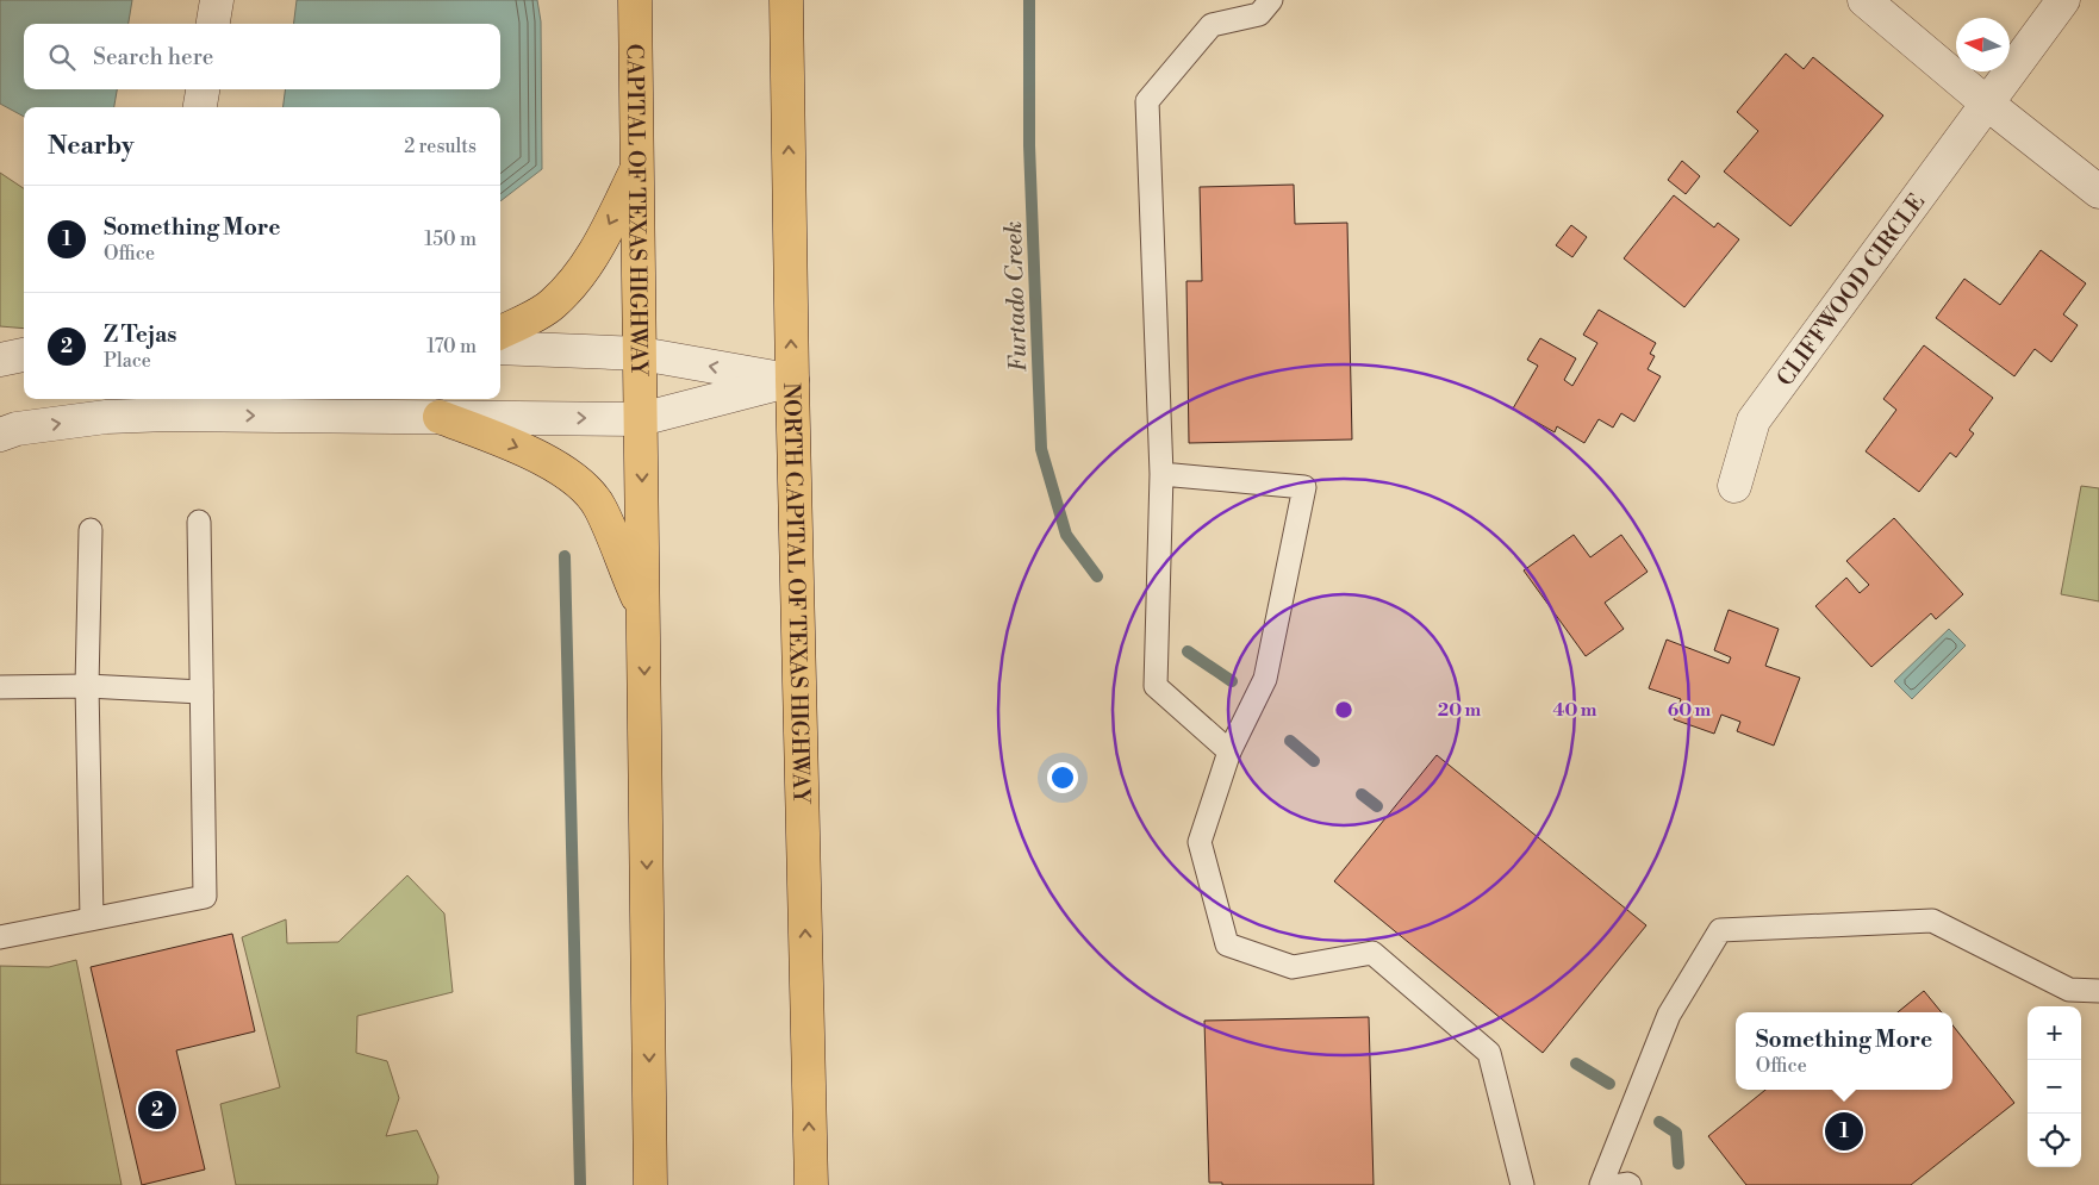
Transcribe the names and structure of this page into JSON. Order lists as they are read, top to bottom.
{
  "streets": {
    "highway": ["CAPITAL OF TEXAS HIGHWAY", "NORTH CAPITAL OF TEXAS HIGHWAY"],
    "street": ["CLIFFWOOD CIRCLE"]
  },
  "water": ["Furtado Creek"],
  "north": "left",
  "page": {
    "search": "Search here",
    "heading": ["Nearby", "2 results"],
    "list": [
      {
        "mark": "1",
        "name": "Something More",
        "note": "Office",
        "value": "150 m"
      },
      {
        "mark": "2",
        "name": "Z Tejas",
        "note": "Place",
        "value": "170 m"
      }
    ],
    "map_buttons": ["+", "−"],
    "popup": ["Something More", "Office"],
    "pins": ["2", "1"]
  },
  "rings": ["20 m", "40 m", "60 m"]
}
